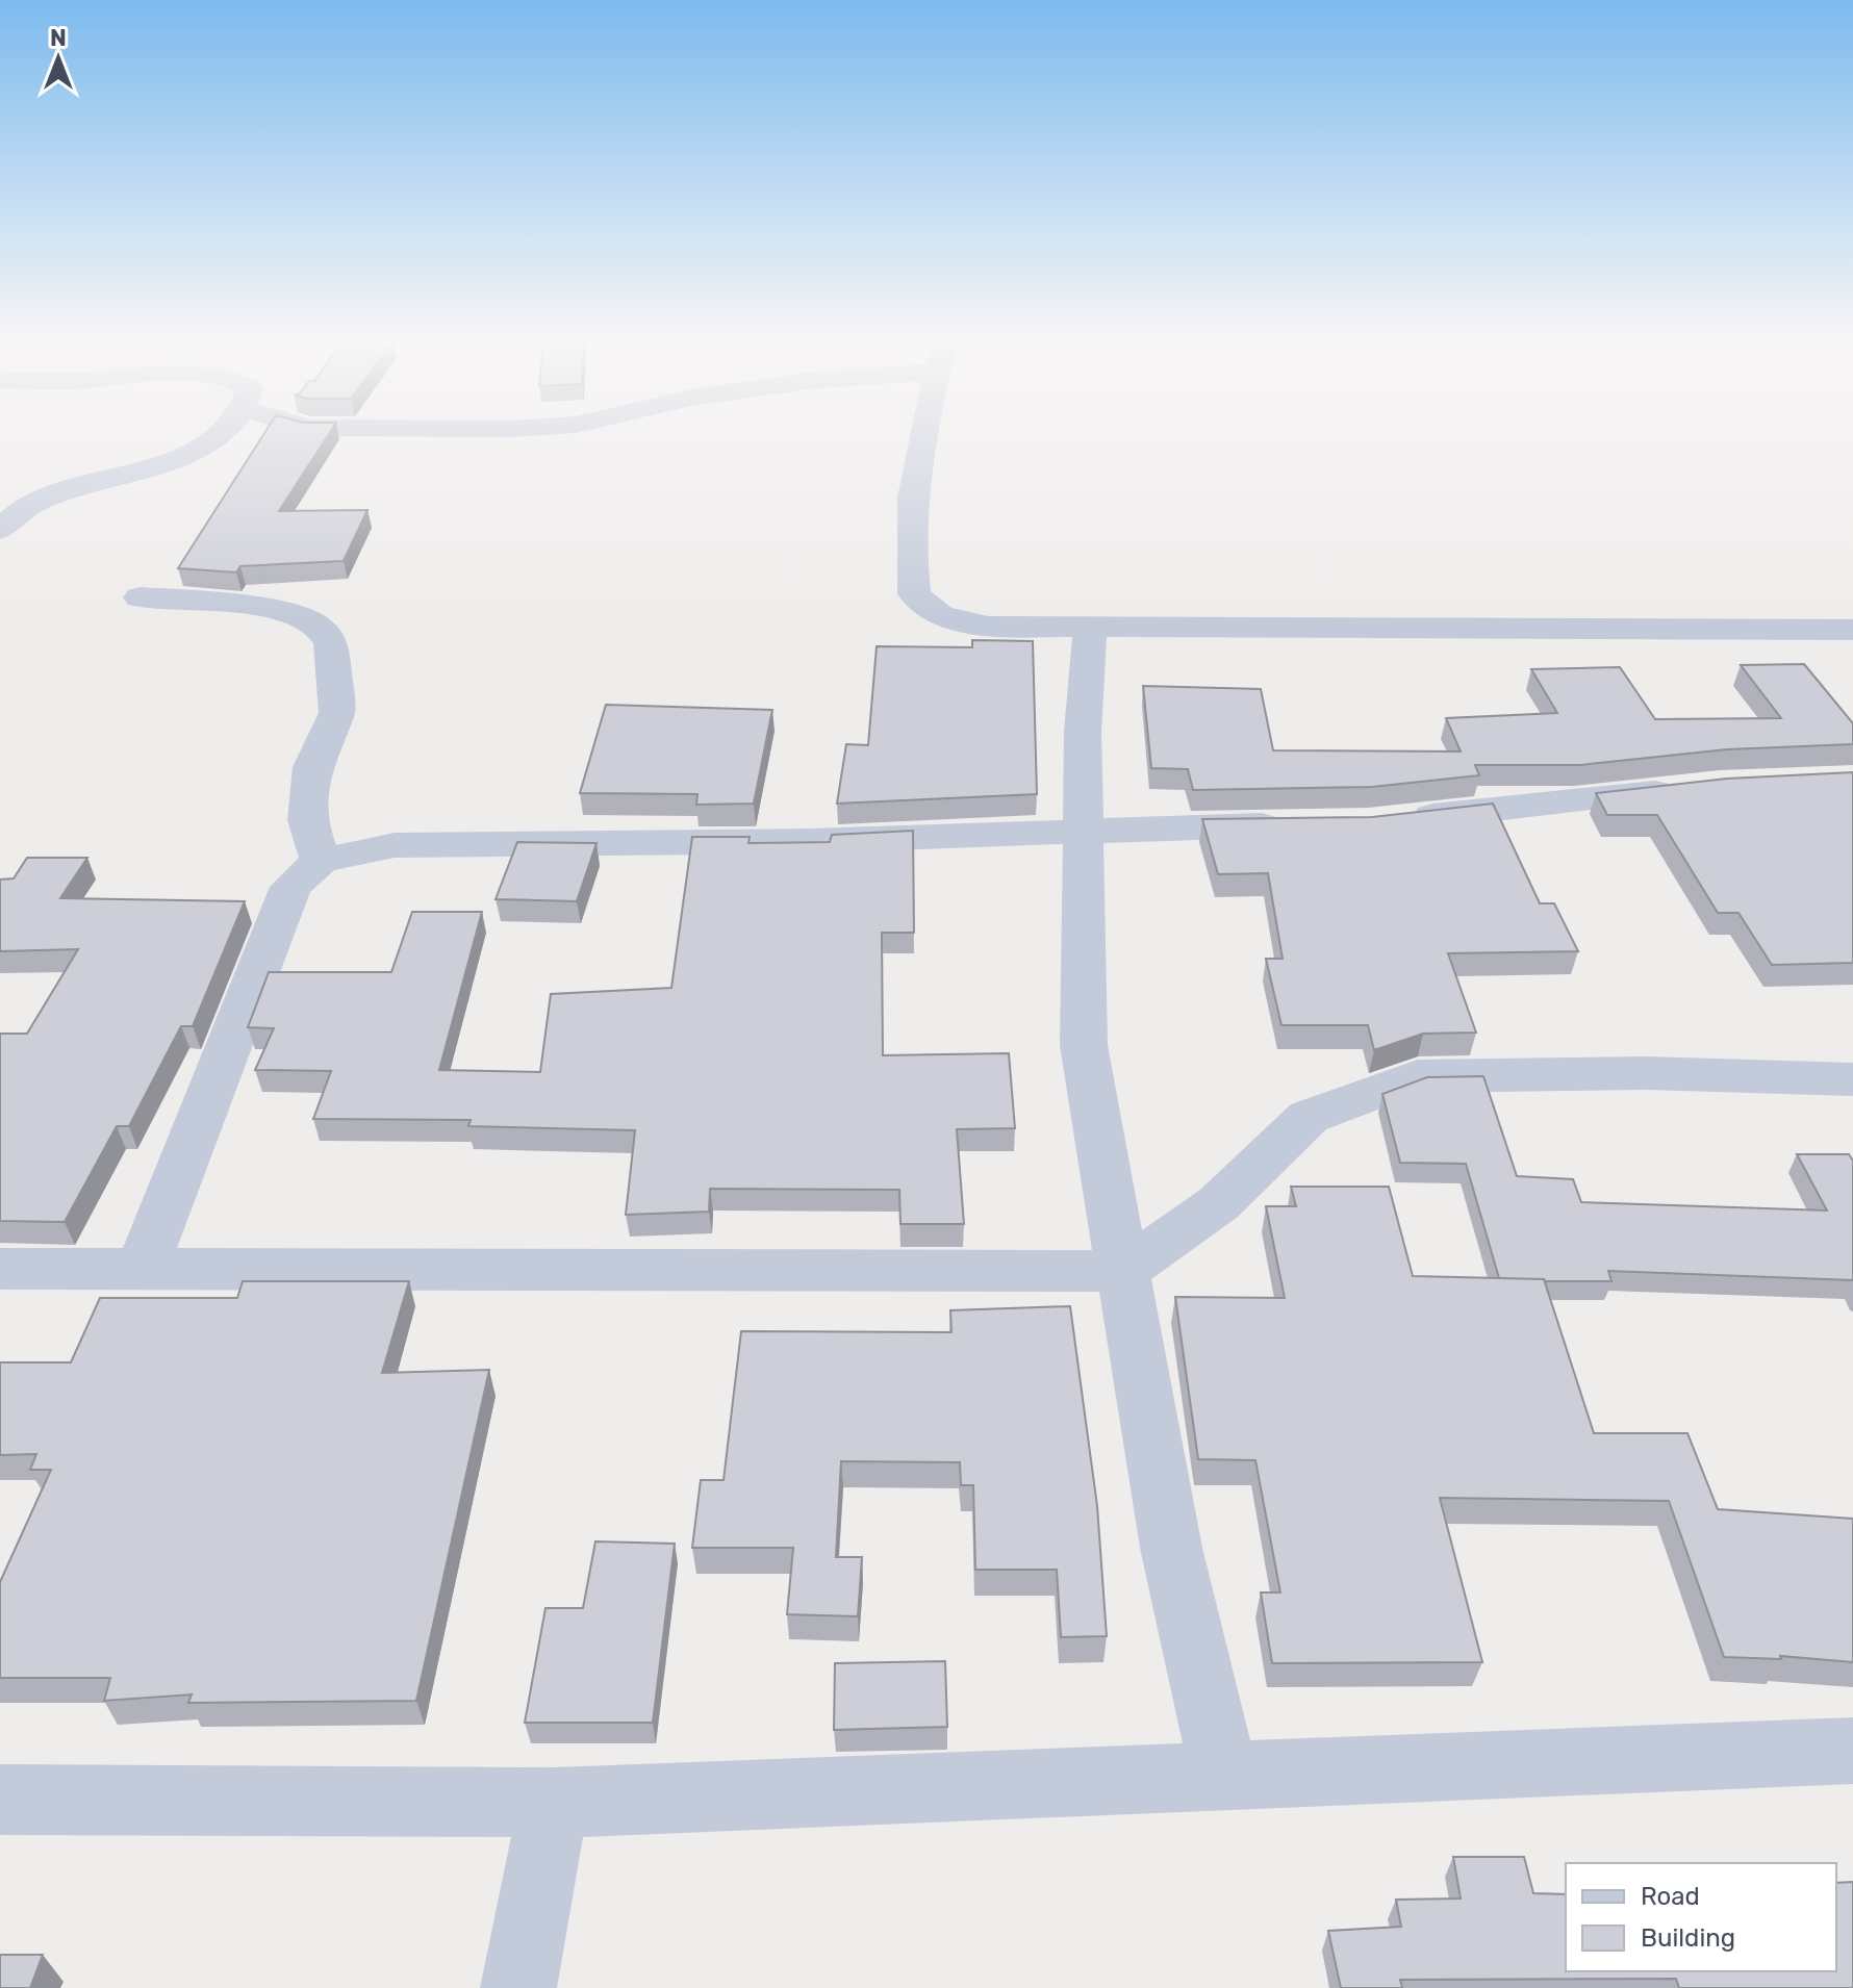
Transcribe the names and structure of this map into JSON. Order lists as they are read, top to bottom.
{
  "legend": ["Road", "Building"],
  "north": "top"
}
